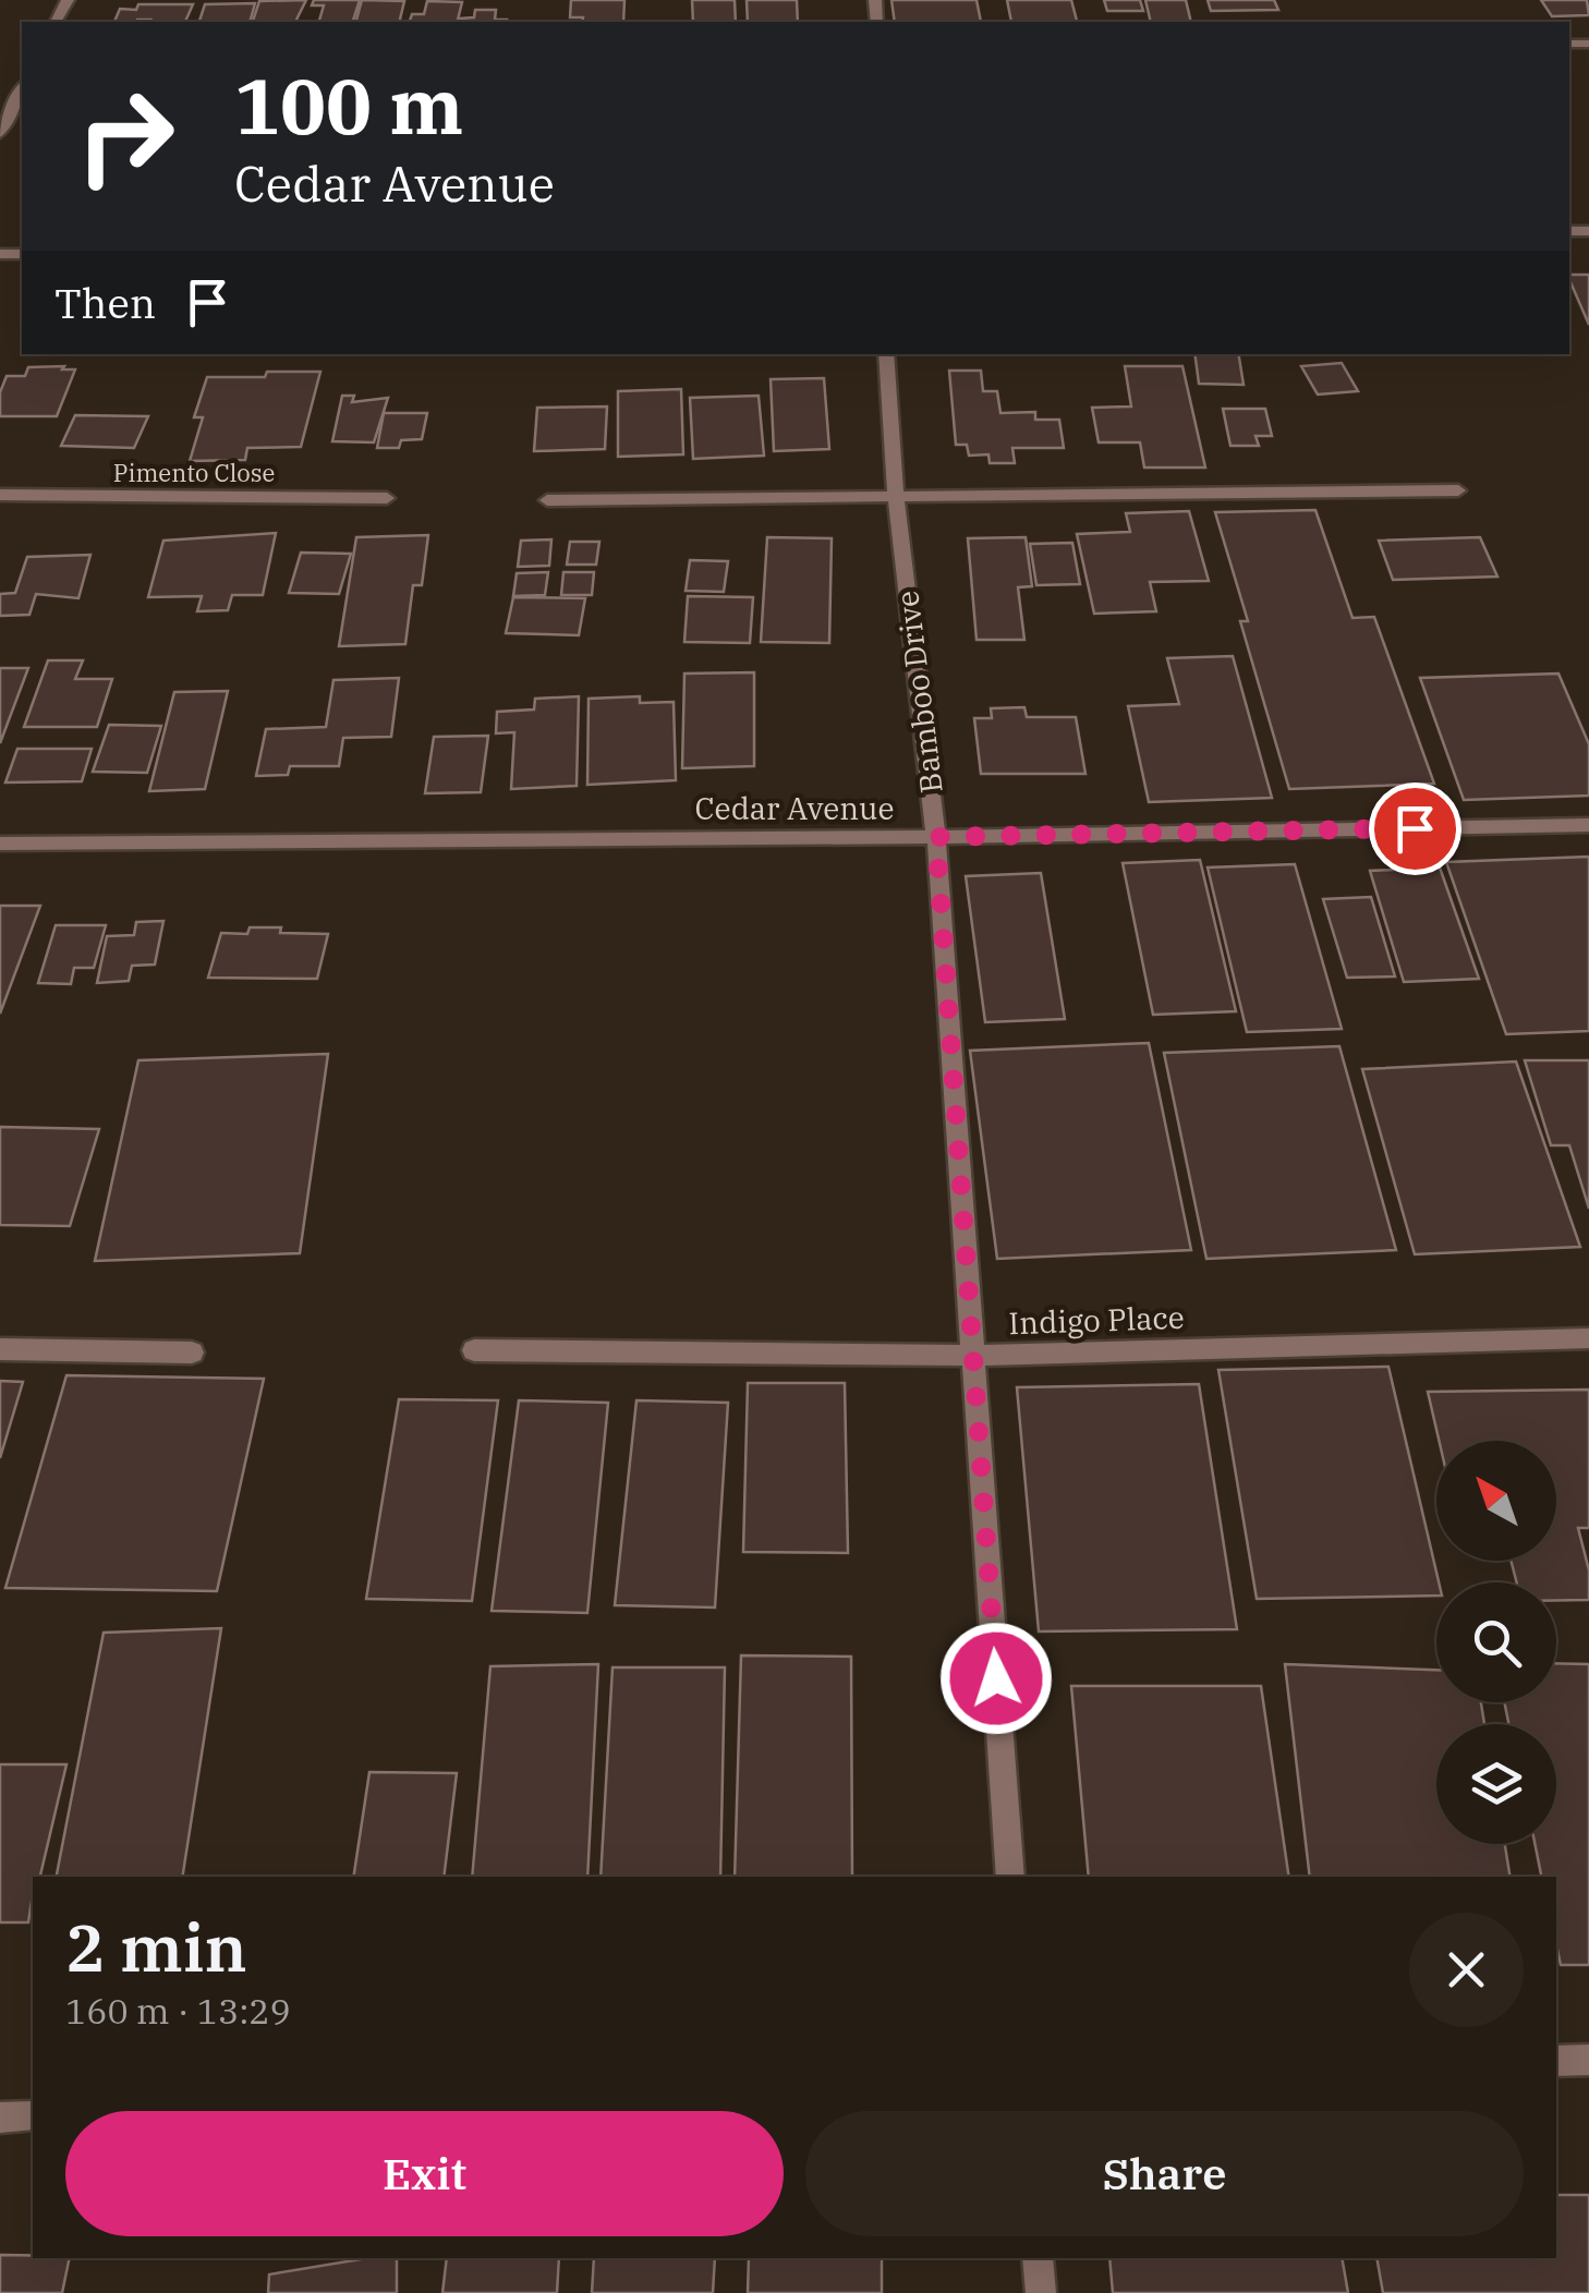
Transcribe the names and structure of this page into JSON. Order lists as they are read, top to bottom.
{
  "streets": {
    "street": [
      "Pimento Close",
      "Bamboo Drive",
      "Cedar Avenue",
      "Indigo Place"
    ]
  },
  "crossings": [
    ["Bamboo Drive", "Cedar Avenue"],
    ["Bamboo Drive", "Indigo Place"]
  ],
  "north": "top left",
  "page": {
    "turn": ["100 m", "Cedar Avenue"],
    "then": "Then",
    "heading": ["2 min", "160 m · 13:29"],
    "buttons": ["Exit", "Share"]
  }
}
